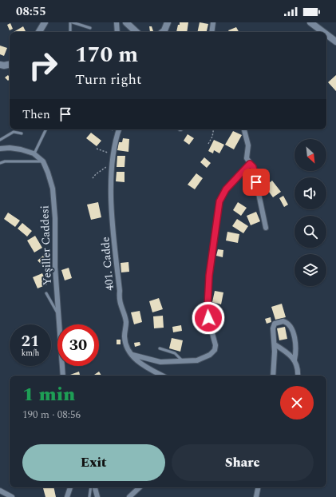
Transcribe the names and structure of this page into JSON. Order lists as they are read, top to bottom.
{
  "streets": {
    "street": ["Yeşiller Caddesi", "401. Cadde"]
  },
  "north": "bottom right",
  "page": {
    "status": "08:55",
    "turn": ["170 m", "Turn right"],
    "then": "Then",
    "speed": "21 km/h",
    "limit": "30",
    "heading": ["1 min", "190 m · 08:56"],
    "buttons": ["Exit", "Share"]
  }
}
